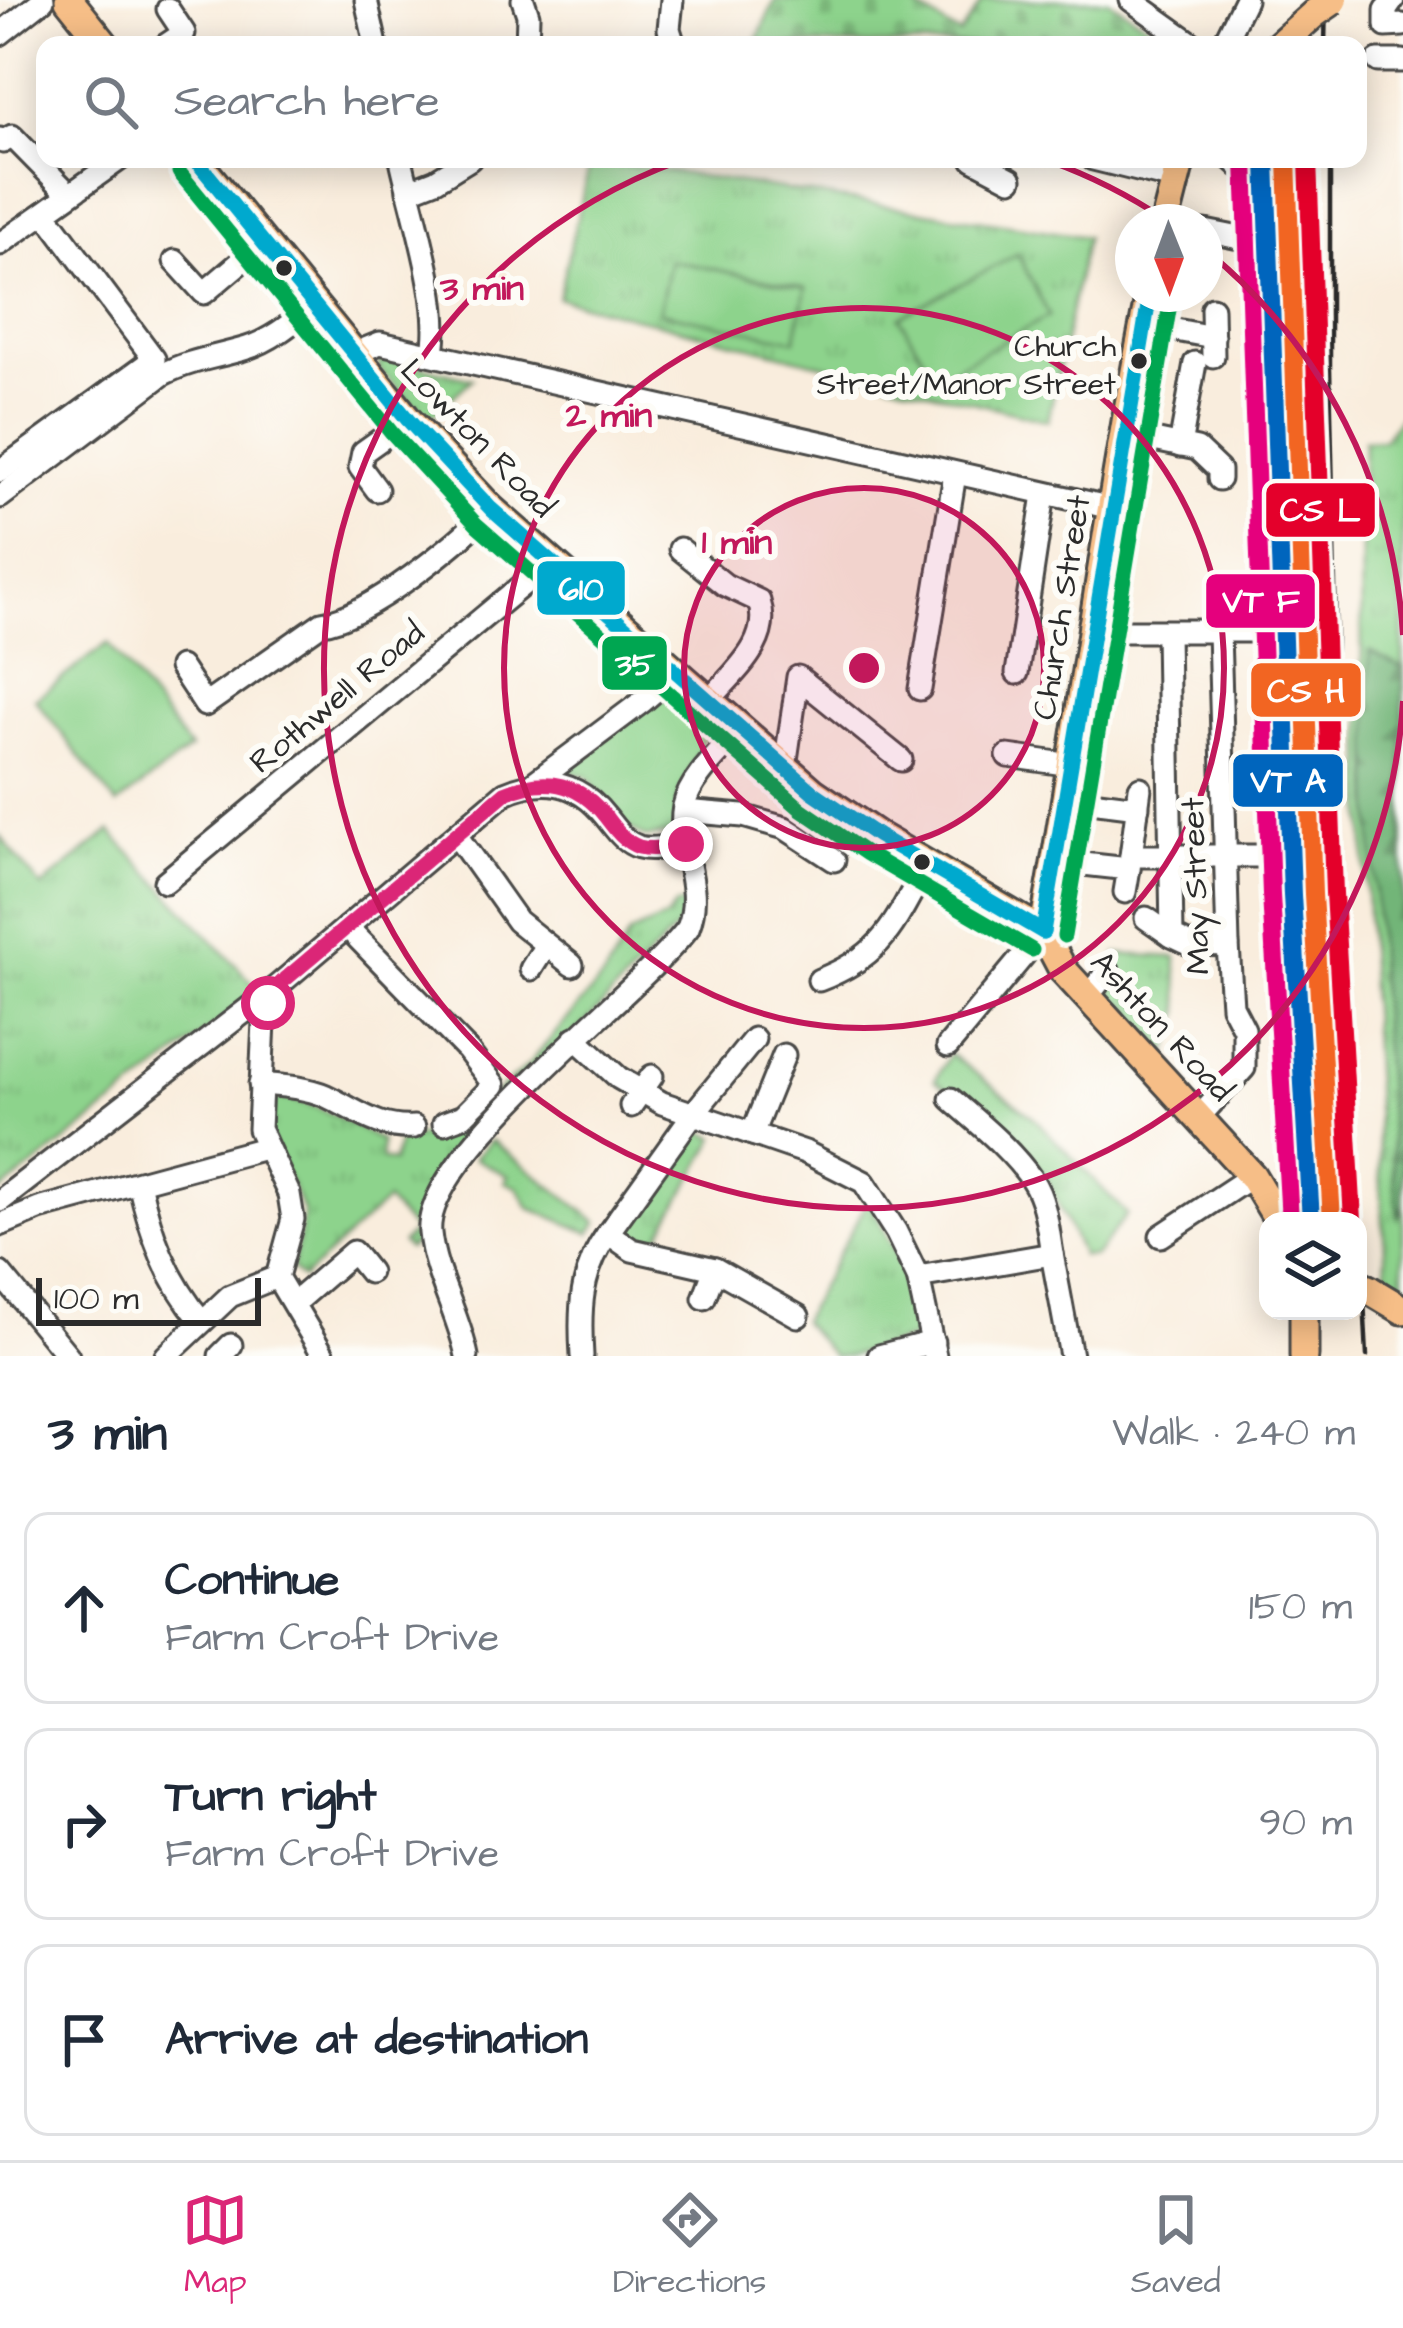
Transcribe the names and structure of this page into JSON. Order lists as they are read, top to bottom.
{
  "streets": {
    "main road": ["Lowton Road", "Church Street", "Ashton Road"],
    "street": ["Rothwell Road", "May Street"]
  },
  "crossings": [
    ["Lowton Road", "Church Street"],
    ["Lowton Road", "Rothwell Road"],
    ["Lowton Road", "Ashton Road"],
    ["Church Street", "Ashton Road"],
    ["May Street", "Ashton Road"]
  ],
  "places": ["Church Street/Manor Street"],
  "lines": ["transit line 610", "transit line 35"],
  "scale_bar": "100 m",
  "north": "bottom",
  "page": {
    "search": "Search here",
    "scale": "100 m",
    "heading": ["3 min", "Walk · 240 m"],
    "list": [
      ["Continue", "Farm Croft Drive", "150 m"],
      ["Turn right", "Farm Croft Drive", "90 m"],
      "Arrive at destination"
    ],
    "nav": ["Map", "Directions", "Saved"]
  },
  "rings": ["3 min", "2 min", "1 min"]
}
